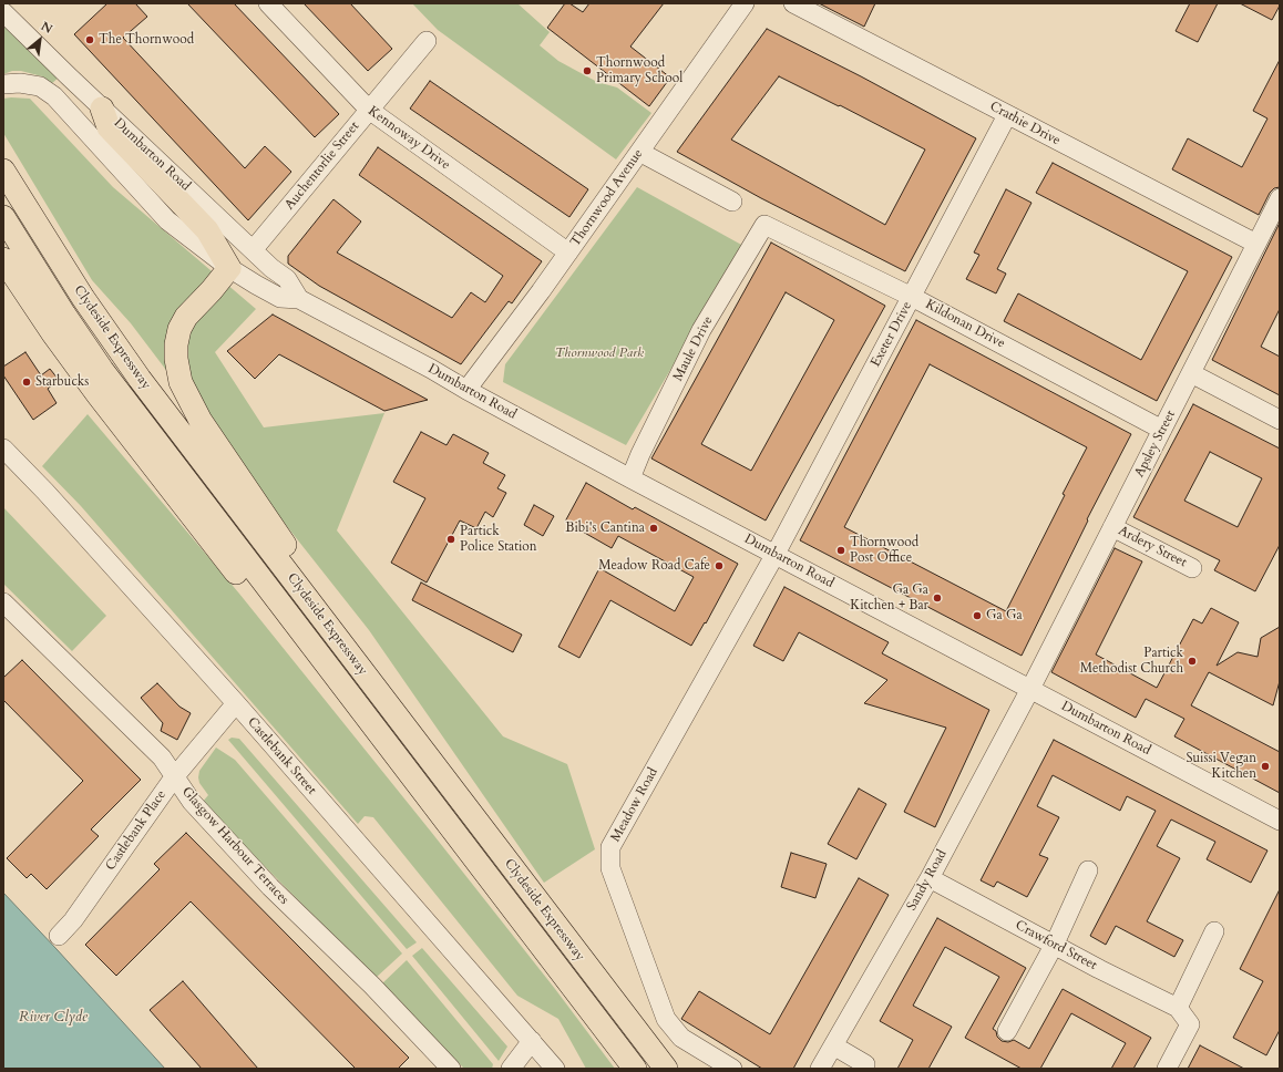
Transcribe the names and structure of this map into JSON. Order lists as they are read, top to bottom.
{
  "streets": {
    "main road": ["Clydeside Expressway"],
    "street": [
      "Crathie Drive",
      "Kennoway Drive",
      "Dumbarton Road",
      "Auchentorlie Street",
      "Thornwood Avenue",
      "Kildonan Drive",
      "Exeter Drive",
      "Maule Drive",
      "Apsley Street",
      "Ardery Street",
      "Castlebank Street",
      "Meadow Road",
      "Castlebank Place",
      "Glasgow Harbour Terraces",
      "Sandy Road",
      "Crawford Street"
    ]
  },
  "crossings": [
    ["Crathie Drive", "Exeter Drive"],
    ["Crathie Drive", "Apsley Street"],
    ["Kennoway Drive", "Auchentorlie Street"],
    ["Kennoway Drive", "Thornwood Avenue"],
    ["Dumbarton Road", "Auchentorlie Street"],
    ["Dumbarton Road", "Thornwood Avenue"],
    ["Dumbarton Road", "Exeter Drive"],
    ["Dumbarton Road", "Maule Drive"],
    ["Dumbarton Road", "Apsley Street"],
    ["Dumbarton Road", "Meadow Road"],
    ["Dumbarton Road", "Sandy Road"],
    ["Kildonan Drive", "Exeter Drive"],
    ["Kildonan Drive", "Maule Drive"],
    ["Kildonan Drive", "Apsley Street"],
    ["Exeter Drive", "Meadow Road"],
    ["Apsley Street", "Ardery Street"],
    ["Apsley Street", "Sandy Road"],
    ["Castlebank Street", "Castlebank Place"],
    ["Castlebank Place", "Glasgow Harbour Terraces"],
    ["Sandy Road", "Crawford Street"]
  ],
  "water": ["River Clyde"],
  "parks": ["Thornwood Park"],
  "places": [
    "The Thornwood",
    "Thornwood Primary School",
    "Starbucks",
    "Bibi's Cantina",
    "Partick Police Station",
    "Thornwood Post Office",
    "Meadow Road Cafe",
    "Ga Ga Kitchen + Bar",
    "Ga Ga",
    "Partick Methodist Church",
    "Suissi Vegan Kitchen"
  ],
  "north": "top right"
}
